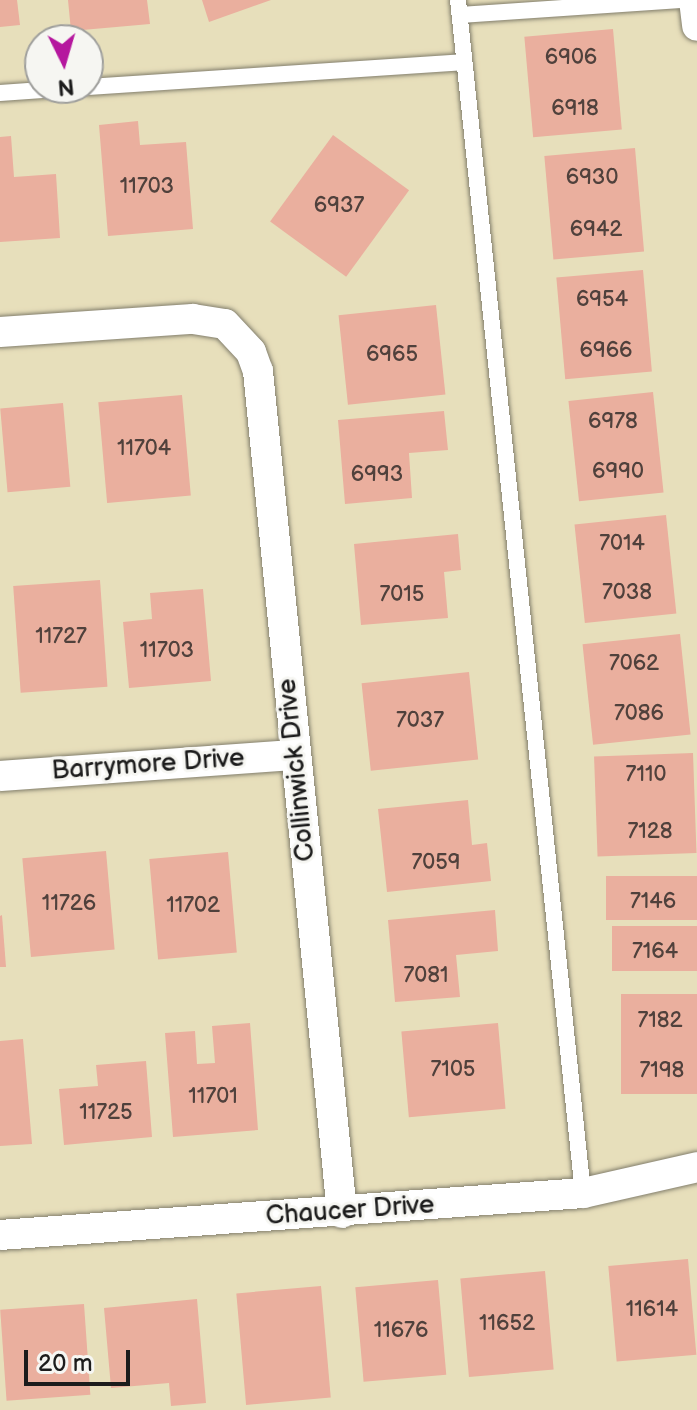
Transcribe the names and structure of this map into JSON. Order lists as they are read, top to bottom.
{
  "streets": {
    "street": ["Barrymore Drive", "Collinwick Drive", "Chaucer Drive"]
  },
  "crossings": [
    ["Barrymore Drive", "Collinwick Drive"],
    ["Collinwick Drive", "Chaucer Drive"]
  ],
  "house_numbers": [
    "6906",
    "6918",
    "6930",
    "11703",
    "6937",
    "6942",
    "6954",
    "6966",
    "6965",
    "6978",
    "11704",
    "6990",
    "6993",
    "7014",
    "7038",
    "7015",
    "11727",
    "11703",
    "7062",
    "7086",
    "7037",
    "7110",
    "7128",
    "7059",
    "7146",
    "11726",
    "11702",
    "7164",
    "7081",
    "7182",
    "7105",
    "7198",
    "11701",
    "11725",
    "11614",
    "11652",
    "11676"
  ],
  "scale_bar": "20 m",
  "north": "bottom"
}
